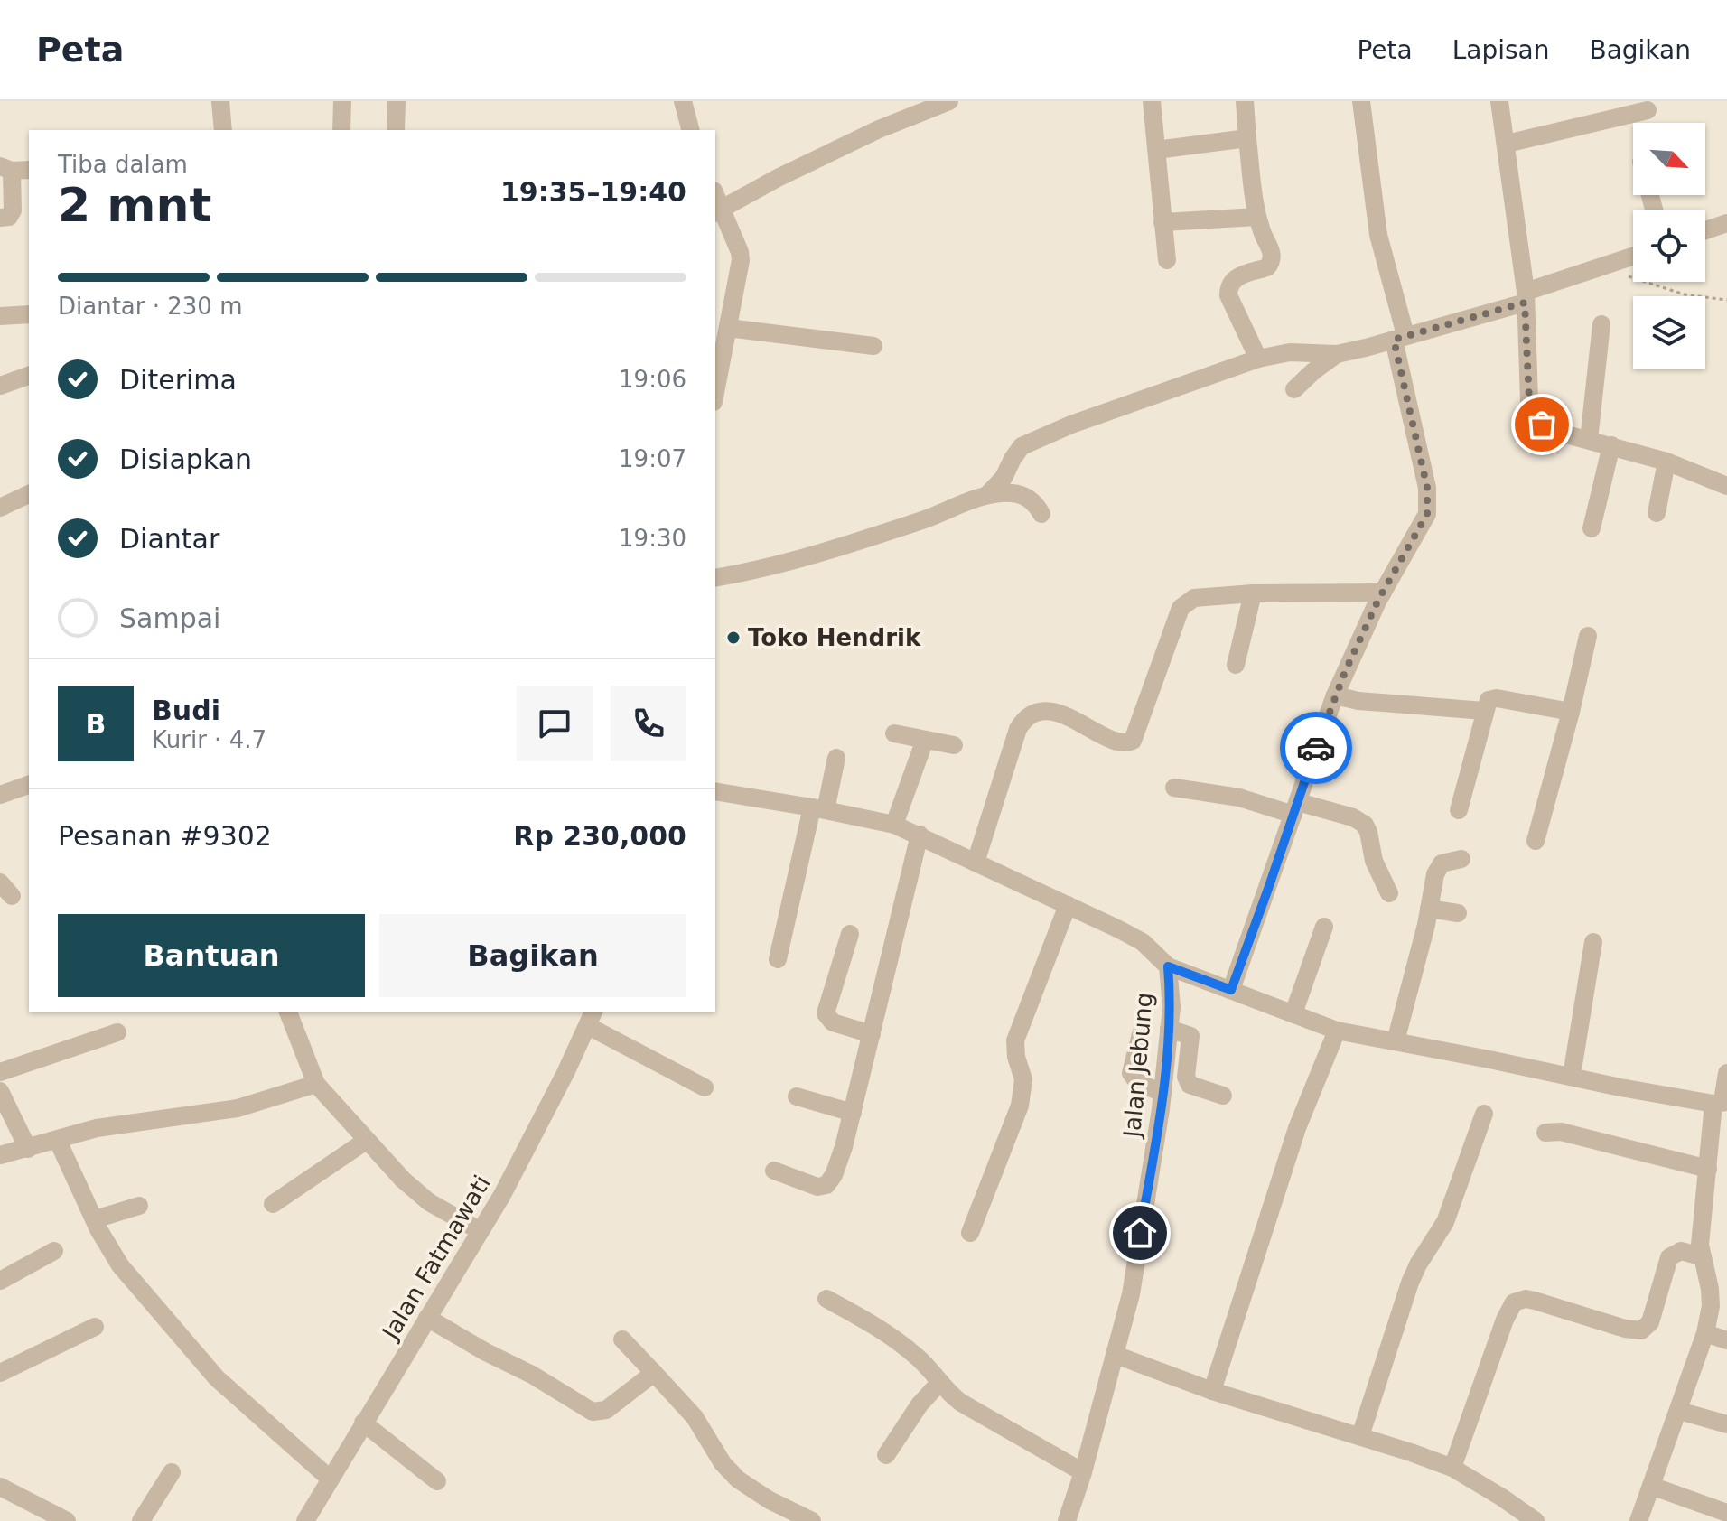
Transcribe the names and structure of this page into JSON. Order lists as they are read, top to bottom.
{
  "streets": {
    "street": ["Jalan Jebung", "Jalan Fatmawati"]
  },
  "places": ["Toko Hendrik"],
  "north": "bottom right",
  "page": {
    "header": "Peta",
    "nav": ["Peta", "Lapisan", "Bagikan"],
    "heading": ["2 mnt", "Tiba dalam", "19:35–19:40"],
    "panel": [
      "Budi",
      "Kurir · 4.7",
      "Pesanan #9302",
      "Rp 230,000"
    ],
    "bar": "Diantar · 230 m",
    "list": [
      ["Diterima", "19:06"],
      ["Disiapkan", "19:07"],
      ["Diantar", "19:30"],
      "Sampai"
    ],
    "round": "B",
    "buttons": ["Bantuan", "Bagikan"]
  }
}
